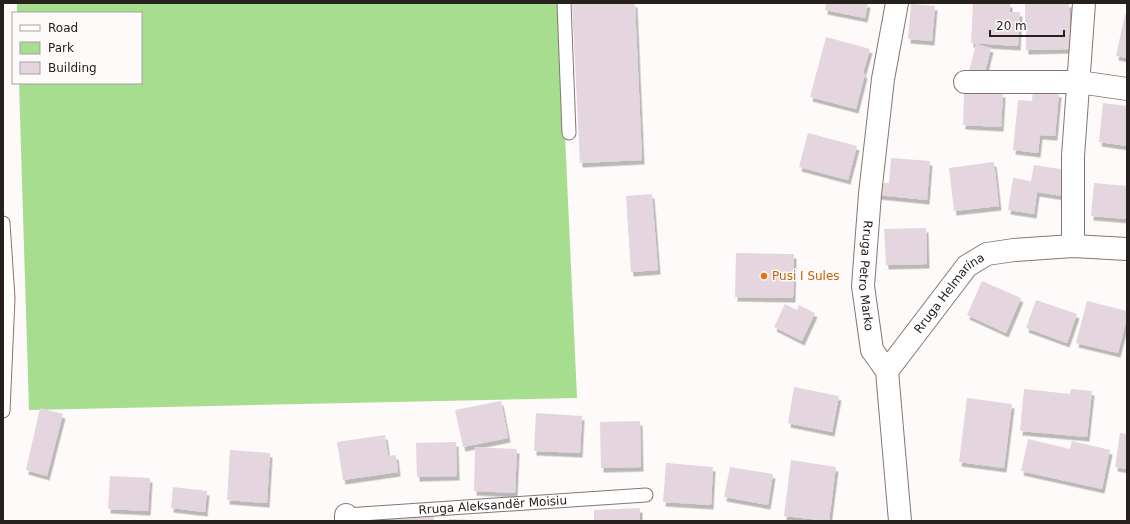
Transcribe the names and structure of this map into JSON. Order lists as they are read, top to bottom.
{
  "streets": {
    "street": ["Rruga Petro Marko", "Rruga Helmarina"],
    "lane": ["Rruga Aleksandër Moisiu"]
  },
  "crossings": [
    ["Rruga Petro Marko", "Rruga Helmarina"]
  ],
  "places": ["Pusi I Sules"],
  "legend": ["Road", "Park", "Building"],
  "scale_bar": "20 m"
}
